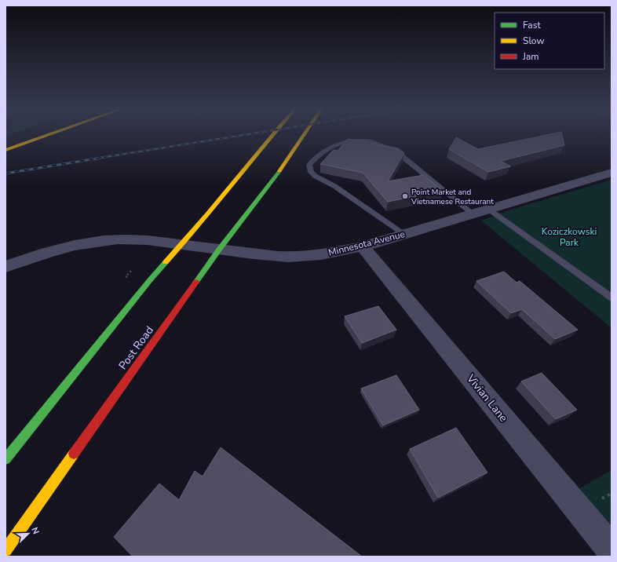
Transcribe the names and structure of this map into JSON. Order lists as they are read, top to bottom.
{
  "streets": {
    "main road": ["Post Road"],
    "street": ["Minnesota Avenue", "Vivian Lane"]
  },
  "crossings": [
    ["Minnesota Avenue", "Post Road"],
    ["Minnesota Avenue", "Vivian Lane"]
  ],
  "parks": ["Koziczkowski Park"],
  "places": ["Point Market and Vietnamese Restaurant"],
  "legend": ["Fast", "Slow", "Jam"],
  "north": "top right"
}
